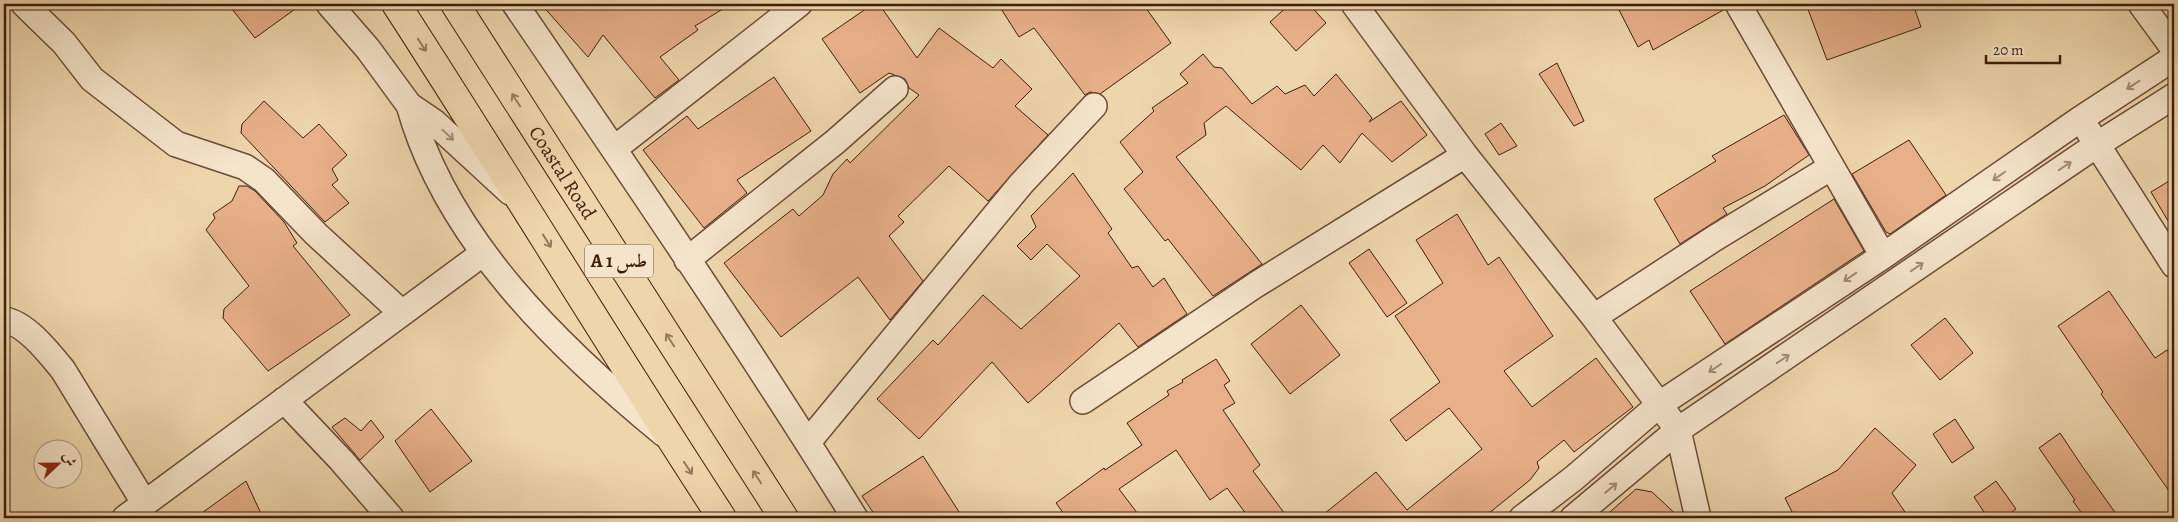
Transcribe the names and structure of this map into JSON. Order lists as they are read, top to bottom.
{
  "streets": {
    "highway": ["Coastal Road", "A 1 طس"]
  },
  "scale_bar": "20 m",
  "north": "right"
}
